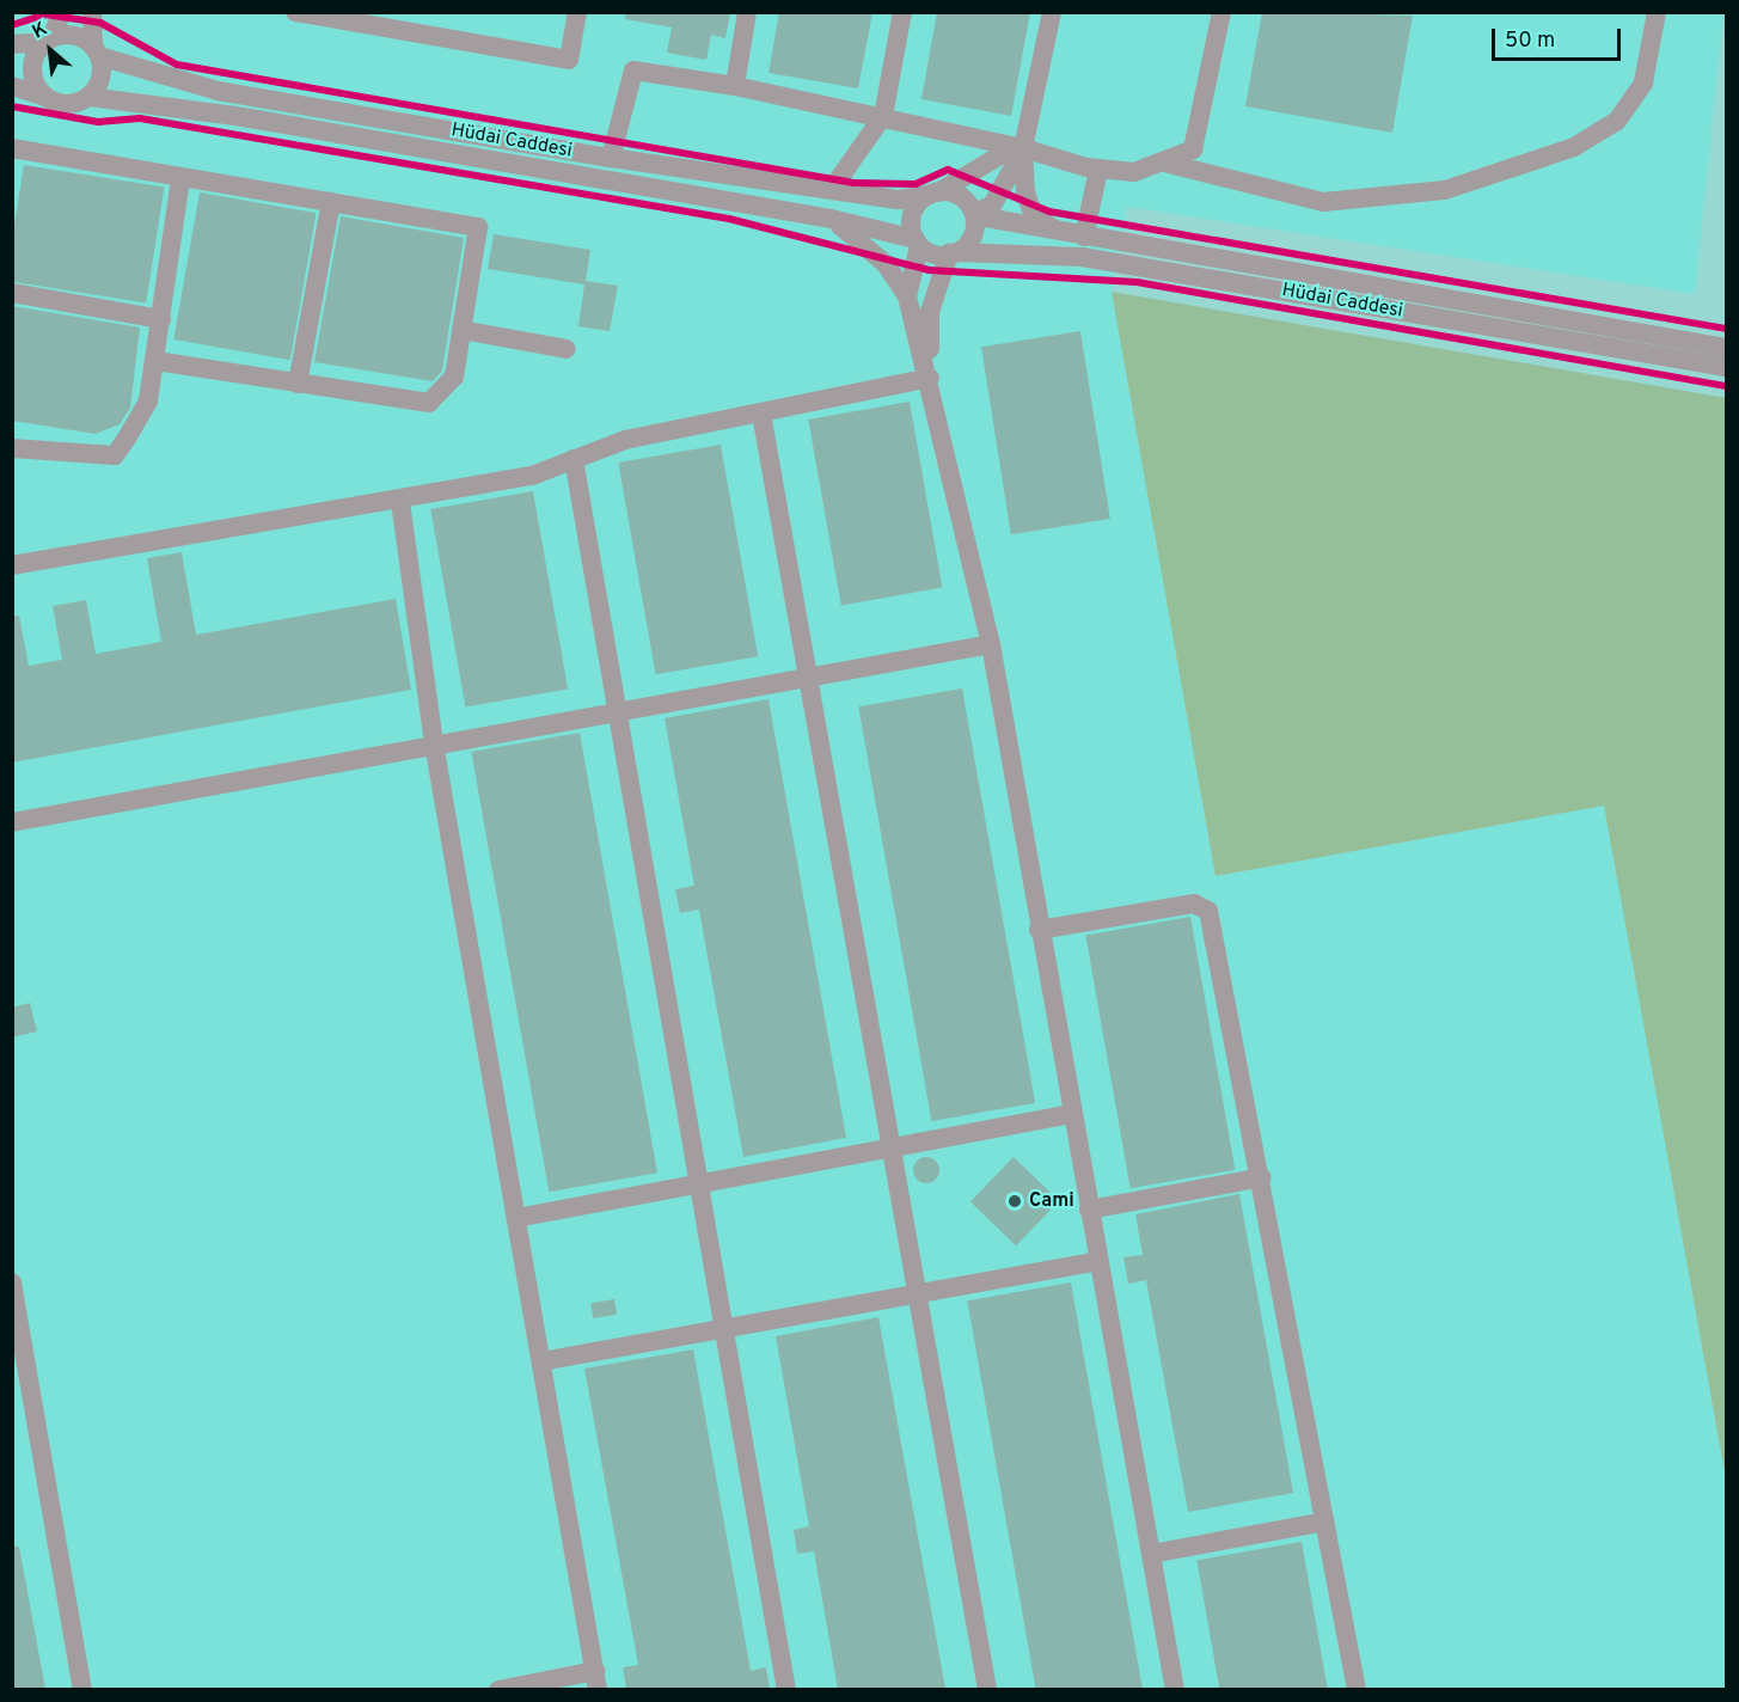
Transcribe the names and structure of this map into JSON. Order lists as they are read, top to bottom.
{
  "streets": {
    "street": ["Hüdai Caddesi"]
  },
  "places": ["Cami"],
  "scale_bar": "50 m",
  "north": "top left"
}
